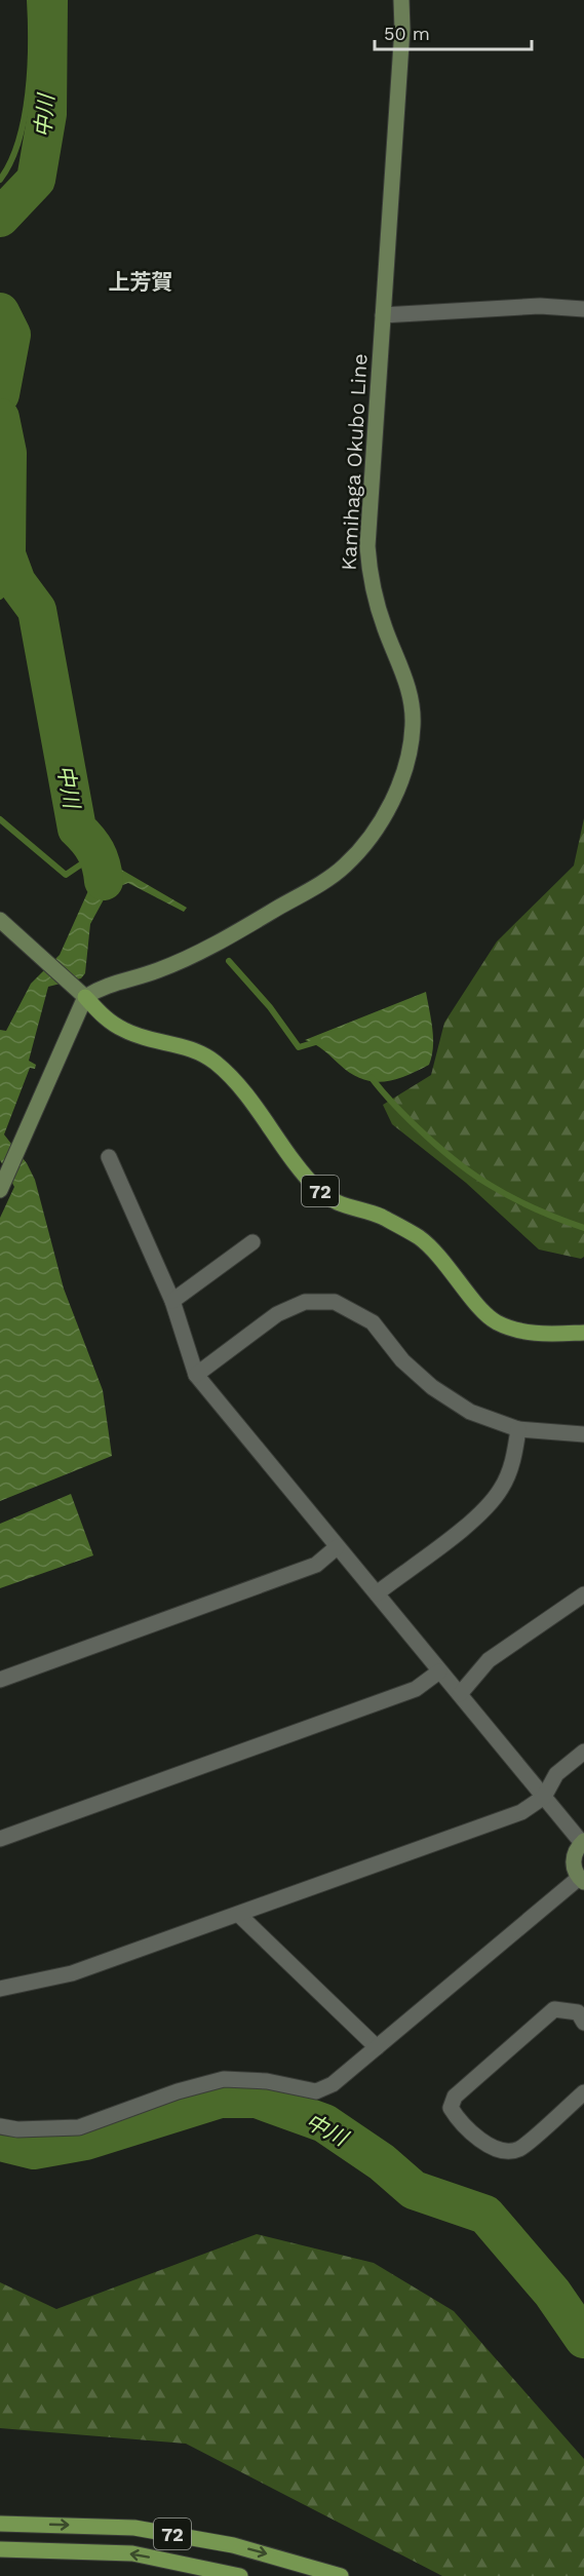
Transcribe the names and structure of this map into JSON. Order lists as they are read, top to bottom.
{
  "streets": {
    "main road": ["Kamihaga Okubo Line", "72"]
  },
  "crossings": [
    ["Kamihaga Okubo Line", "72"]
  ],
  "districts": ["上芳賀"],
  "water": ["中川"],
  "scale_bar": "50 m"
}
